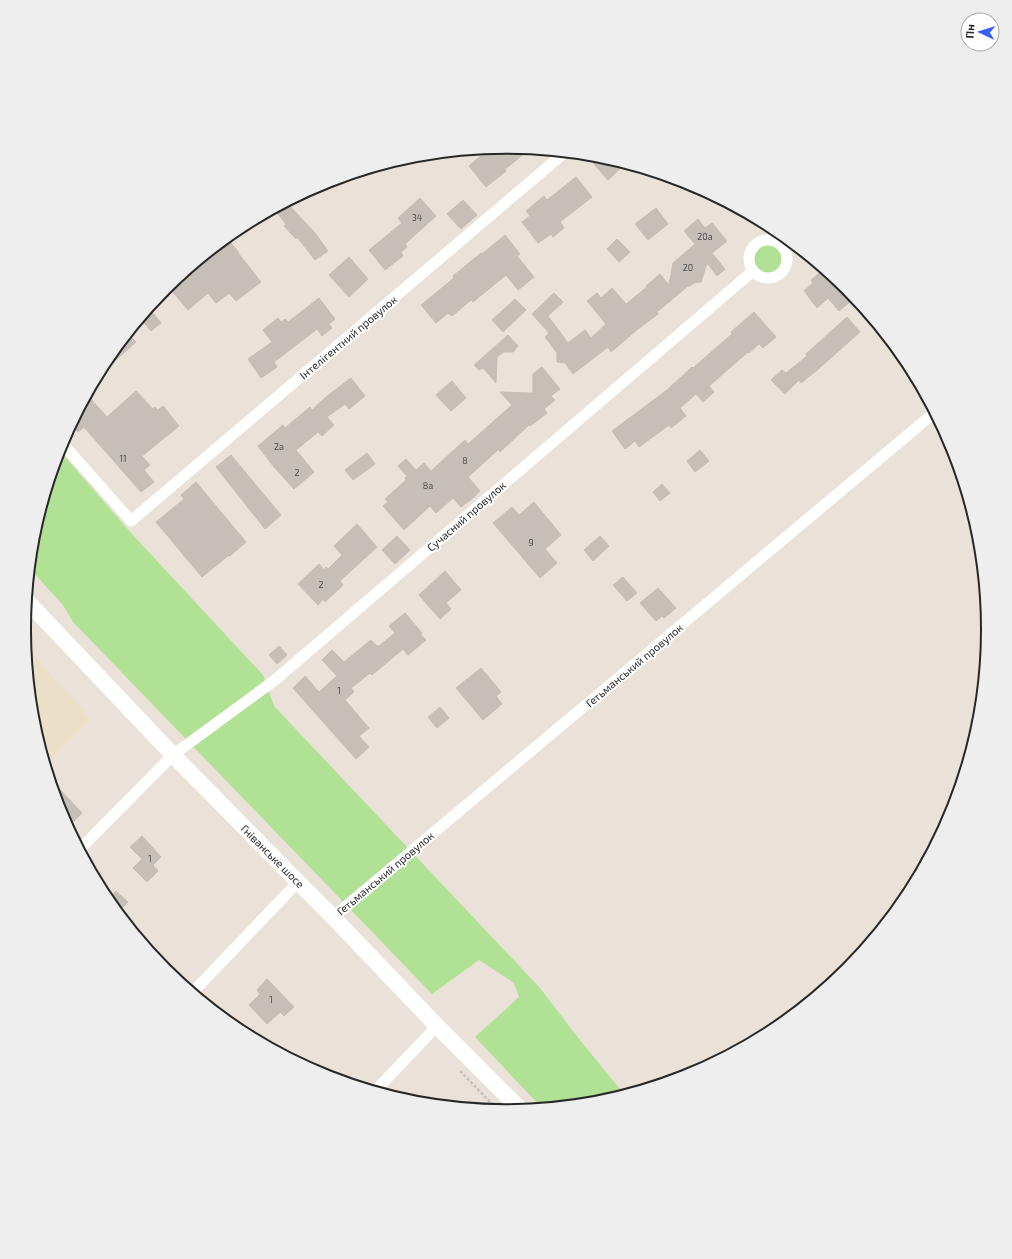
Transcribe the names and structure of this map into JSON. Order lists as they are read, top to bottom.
{
  "streets": {
    "main road": ["Гніванське шосе"],
    "street": ["Інтелігентний провулок", "Сучасний провулок", "Гетьманський провулок"]
  },
  "crossings": [
    ["Сучасний провулок", "Гніванське шосе"],
    ["Гетьманський провулок", "Гніванське шосе"]
  ],
  "house_numbers": [
    "34",
    "20а",
    "20",
    "2а",
    "11",
    "8",
    "2",
    "8а",
    "9",
    "2",
    "1",
    "1",
    "1"
  ],
  "north": "left"
}
